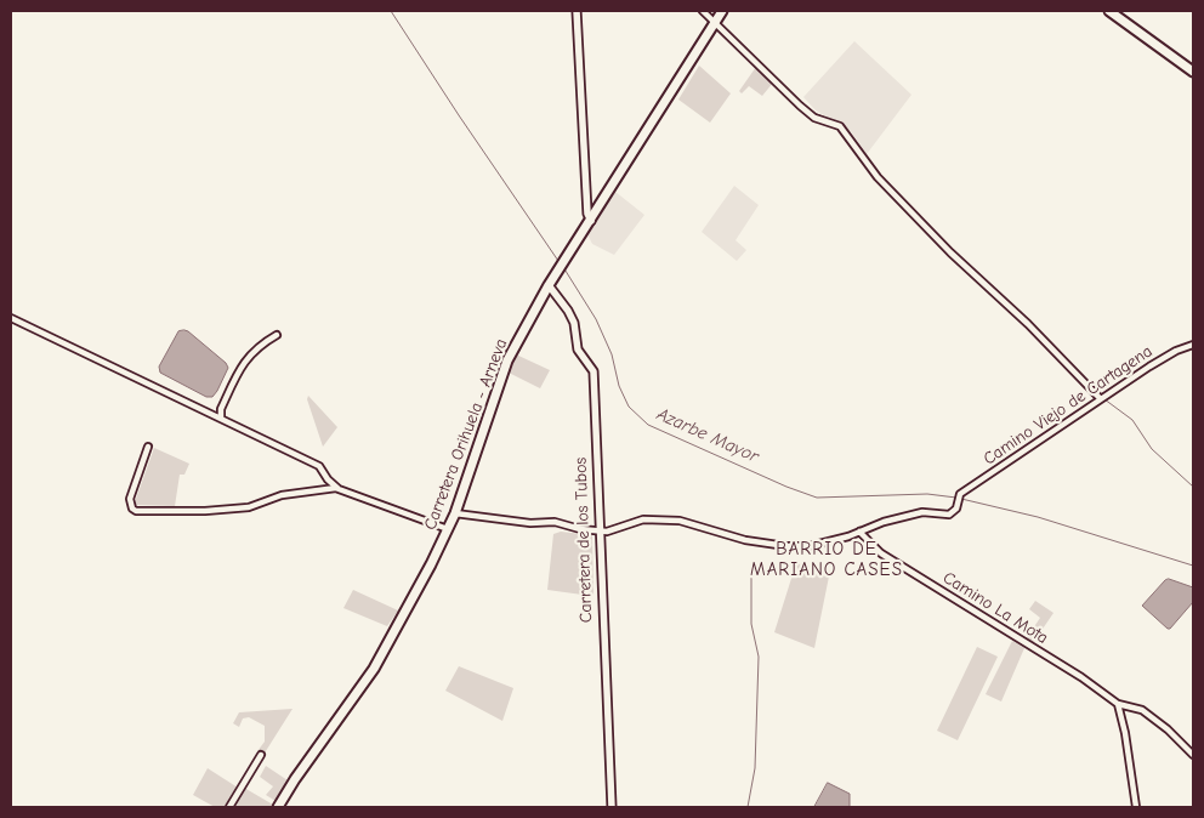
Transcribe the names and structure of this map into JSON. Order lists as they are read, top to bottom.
{
  "streets": {
    "main road": ["Carretera Orihuela - Arneva"],
    "street": ["Camino Viejo de Cartagena", "Carretera de los Tubos", "Camino La Mota"]
  },
  "crossings": [
    ["Camino Viejo de Cartagena", "Camino La Mota"],
    ["Carretera Orihuela - Arneva", "Carretera de los Tubos"]
  ],
  "districts": ["BARRIO DE MARIANO CASES"],
  "water": ["Azarbe Mayor"]
}
